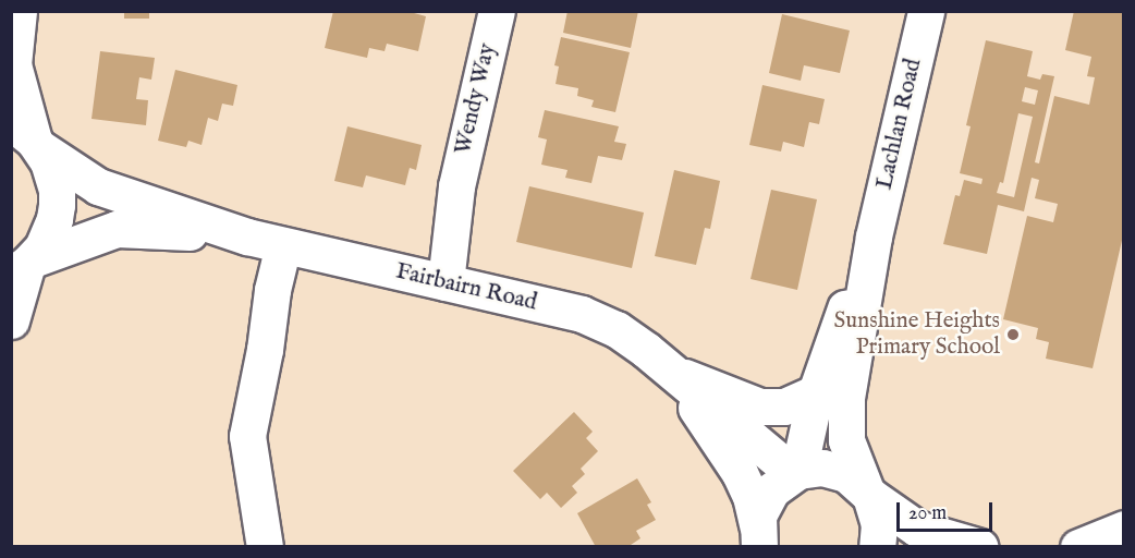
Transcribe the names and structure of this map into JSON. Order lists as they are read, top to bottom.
{
  "streets": {
    "street": ["Wendy Way", "Lachlan Road", "Fairbairn Road"]
  },
  "crossings": [
    ["Wendy Way", "Fairbairn Road"],
    ["Lachlan Road", "Fairbairn Road"]
  ],
  "places": ["Sunshine Heights Primary School"],
  "scale_bar": "20 m"
}
